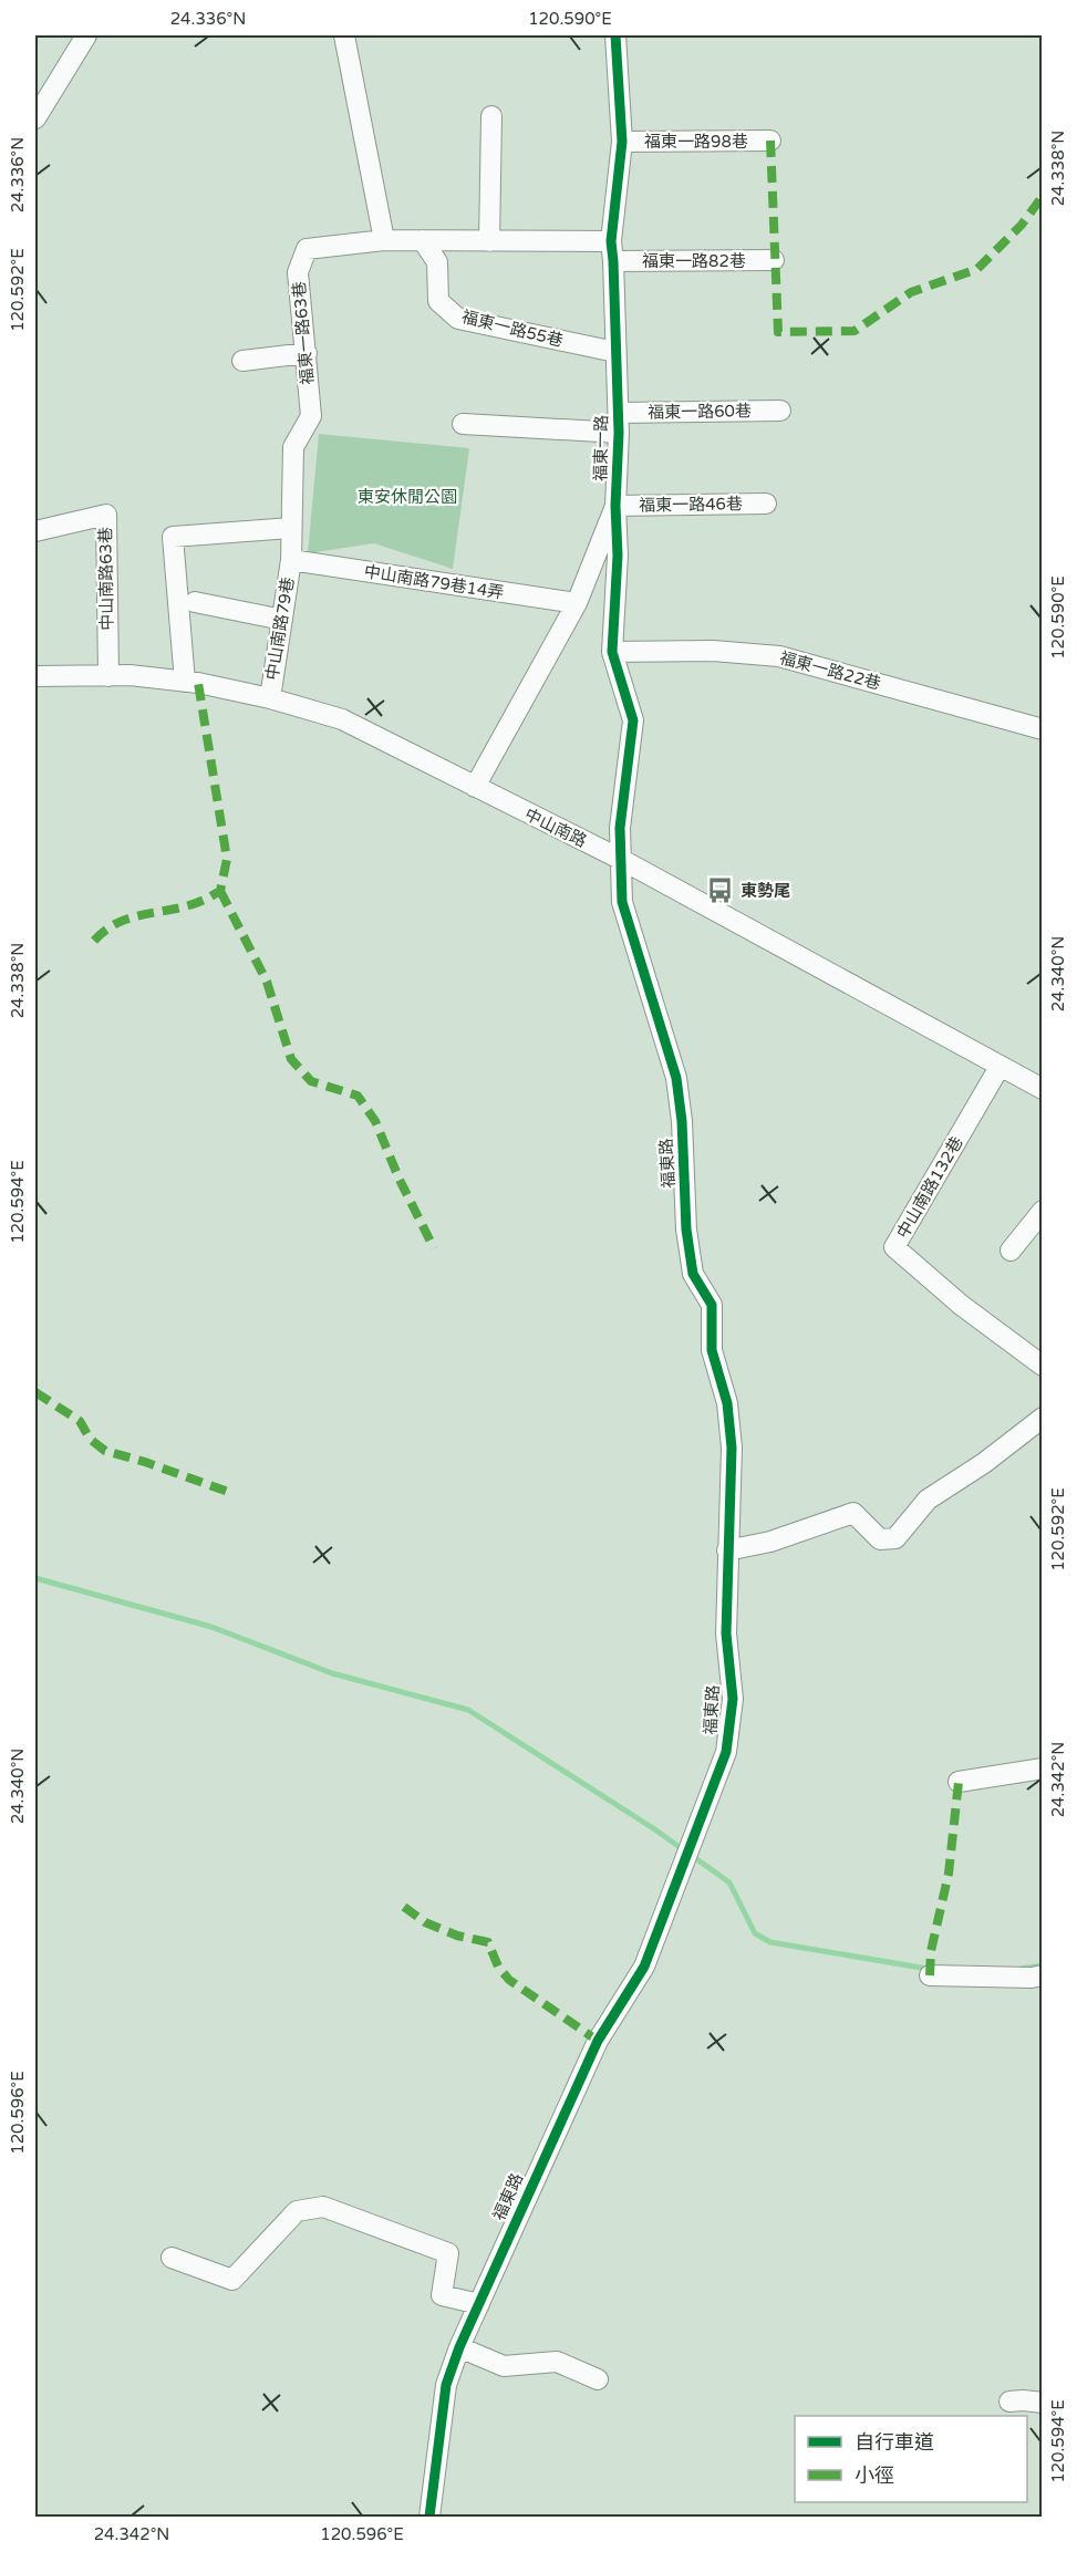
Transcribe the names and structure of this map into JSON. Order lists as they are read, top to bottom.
{
  "streets": {
    "street": [
      "福東一路98巷",
      "福東一路82巷",
      "福東一路55巷",
      "福東一路63巷",
      "福東一路60巷",
      "福東一路",
      "福東一路46巷",
      "中山南路63巷",
      "中山南路79巷14弄",
      "中山南路79巷",
      "福東一路22巷",
      "中山南路",
      "福東路",
      "中山南路132巷"
    ]
  },
  "crossings": [
    ["福東一路98巷", "福東一路"],
    ["福東一路82巷", "福東一路63巷"],
    ["福東一路82巷", "福東一路"],
    ["福東一路55巷", "福東一路63巷"],
    ["福東一路55巷", "福東一路"],
    ["福東一路63巷", "福東一路"],
    ["福東一路63巷", "中山南路79巷14弄"],
    ["福東一路63巷", "中山南路79巷"],
    ["福東一路60巷", "福東一路"],
    ["福東一路", "福東一路46巷"],
    ["福東一路", "福東一路22巷"],
    ["福東一路", "中山南路"],
    ["福東一路", "福東路"],
    ["中山南路63巷", "中山南路"],
    ["中山南路79巷14弄", "中山南路79巷"],
    ["中山南路79巷", "中山南路"],
    ["中山南路", "福東路"],
    ["中山南路", "中山南路132巷"]
  ],
  "parks": ["東安休閒公園"],
  "places": {
    "bus stop": ["東勢尾"]
  },
  "legend": ["自行車道", "小徑"],
  "coordinates": [
    "24.336°N",
    "120.590°E",
    "24.338°N",
    "120.592°E",
    "24.340°N",
    "120.594°E",
    "24.342°N",
    "120.596°E"
  ]
}
